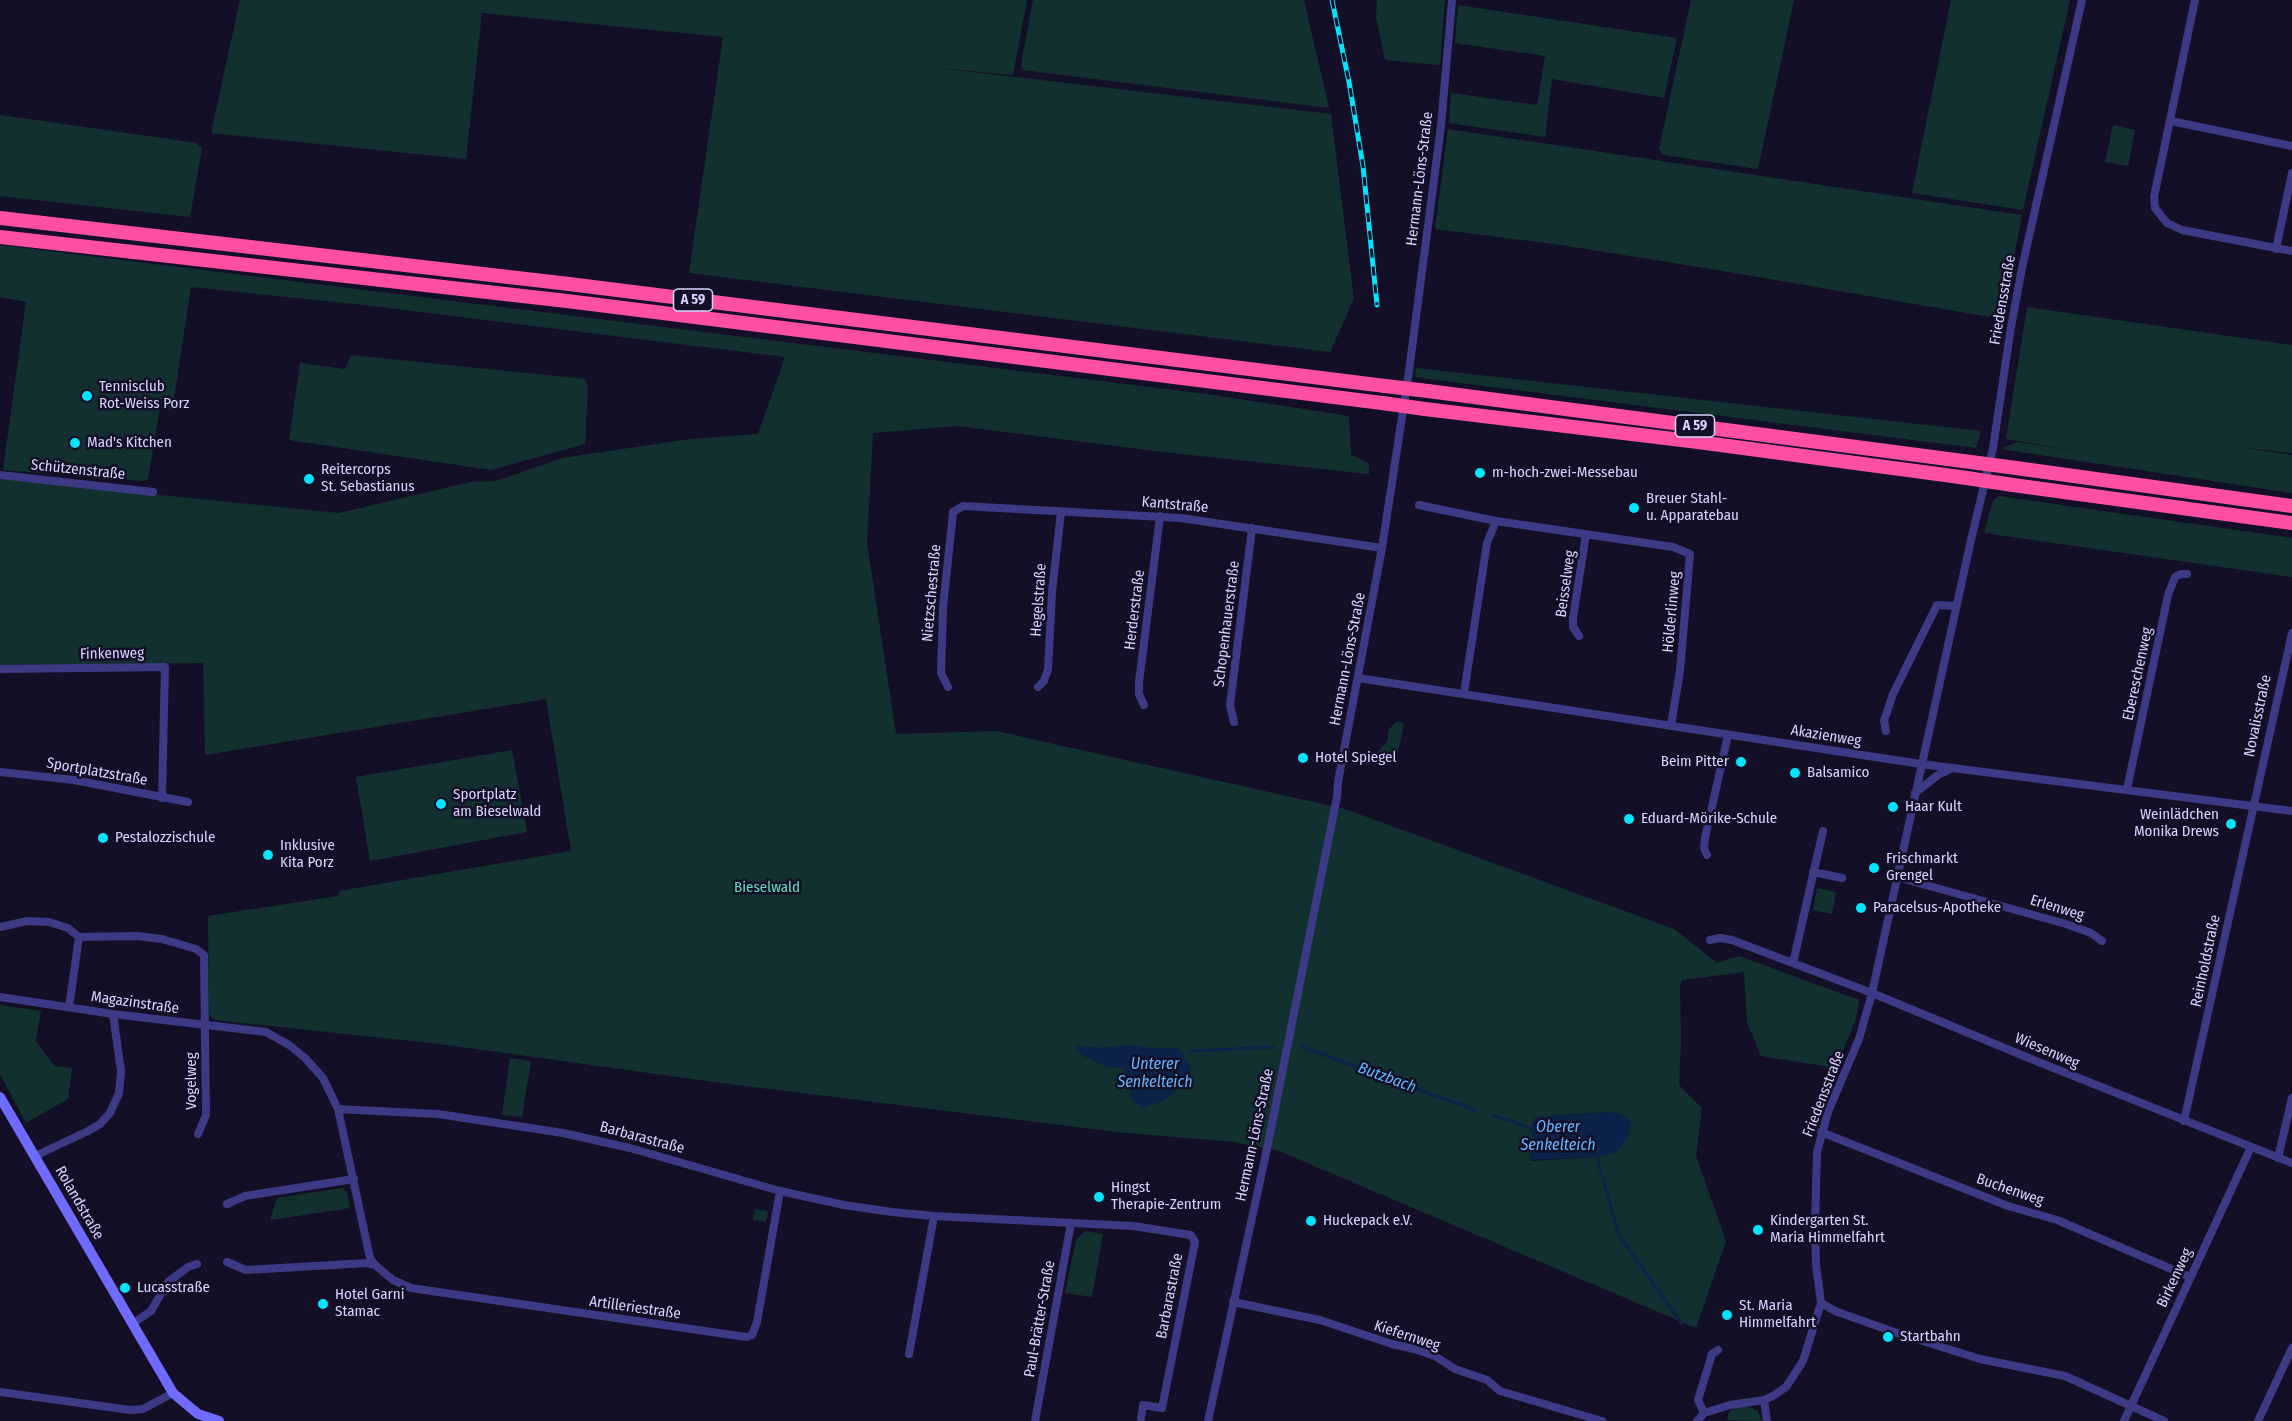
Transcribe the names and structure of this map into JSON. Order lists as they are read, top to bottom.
{
  "streets": {
    "highway": ["A 59"],
    "main road": ["Rolandstraße"],
    "street": [
      "Hermann-Löns-Straße",
      "Friedensstraße",
      "Schützenstraße",
      "Kantstraße",
      "Beisselweg",
      "Nietzschestraße",
      "Hegelstraße",
      "Herderstraße",
      "Hölderlinweg",
      "Schopenhauerstraße",
      "Finkenweg",
      "Ebereschenweg",
      "Novalisstraße",
      "Akazienweg",
      "Sportplatzstraße",
      "Erlenweg",
      "Reinholdstraße",
      "Magazinstraße",
      "Wiesenweg",
      "Vogelweg",
      "Barbarastraße",
      "Buchenweg",
      "Birkenweg",
      "Artilleriestraße",
      "Paul-Brätter-Straße",
      "Kiefernweg"
    ]
  },
  "crossings": [
    ["Hermann-Löns-Straße", "Kantstraße"],
    ["Hermann-Löns-Straße", "Akazienweg"],
    ["Hermann-Löns-Straße", "Kiefernweg"],
    ["Friedensstraße", "Akazienweg"],
    ["Friedensstraße", "Erlenweg"],
    ["Friedensstraße", "Wiesenweg"],
    ["Friedensstraße", "Buchenweg"],
    ["Kantstraße", "Nietzschestraße"],
    ["Kantstraße", "Hegelstraße"],
    ["Kantstraße", "Herderstraße"],
    ["Kantstraße", "Schopenhauerstraße"],
    ["Beisselweg", "Hölderlinweg"],
    ["Hölderlinweg", "Akazienweg"],
    ["Finkenweg", "Sportplatzstraße"],
    ["Ebereschenweg", "Akazienweg"],
    ["Novalisstraße", "Akazienweg"],
    ["Novalisstraße", "Reinholdstraße"],
    ["Akazienweg", "Reinholdstraße"],
    ["Reinholdstraße", "Wiesenweg"],
    ["Magazinstraße", "Vogelweg"],
    ["Magazinstraße", "Barbarastraße"],
    ["Wiesenweg", "Birkenweg"],
    ["Barbarastraße", "Artilleriestraße"],
    ["Barbarastraße", "Paul-Brätter-Straße"],
    ["Buchenweg", "Birkenweg"]
  ],
  "water": ["Unterer Senkelteich", "Butzbach", "Oberer Senkelteich"],
  "parks": ["Bieselwald"],
  "places": [
    "Tennisclub Rot-Weiss Porz",
    "Mad's Kitchen",
    "m-hoch-zwei-Messebau",
    "Reitercorps St. Sebastianus",
    "Breuer Stahl- u. Apparatebau",
    "Hotel Spiegel",
    "Beim Pitter",
    "Balsamico",
    "Sportplatz am Bieselwald",
    "Haar Kult",
    "Eduard-Mörike-Schule",
    "Weinlädchen Monika Drews",
    "Pestalozzischule",
    "Inklusive Kita Porz",
    "Frischmarkt Grengel",
    "Paracelsus-Apotheke",
    "Hingst Therapie-Zentrum",
    "Huckepack e.V.",
    "Kindergarten St. Maria Himmelfahrt",
    "Lucasstraße",
    "Hotel Garni Stamac",
    "St. Maria Himmelfahrt",
    "Startbahn"
  ]
}
